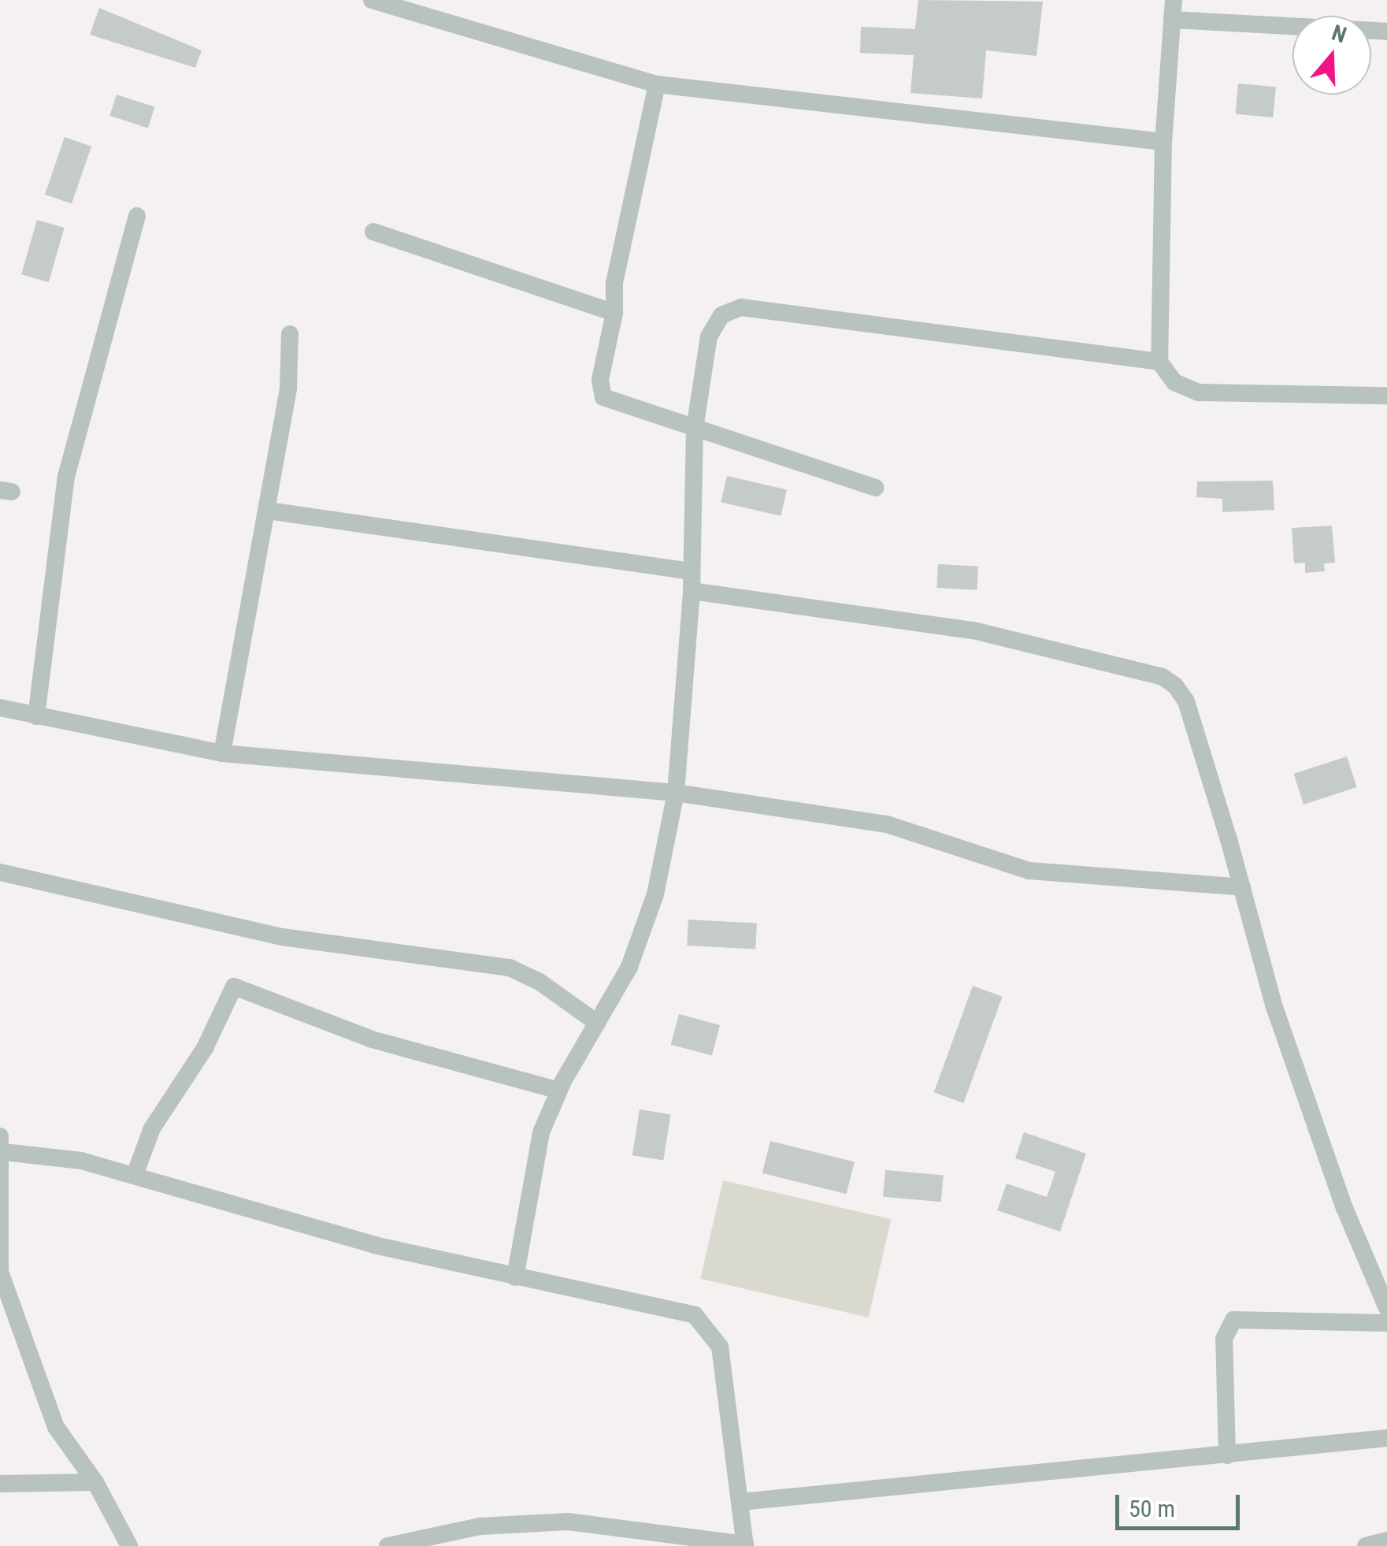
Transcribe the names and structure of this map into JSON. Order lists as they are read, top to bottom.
{
  "scale_bar": "50 m",
  "north": "top"
}
